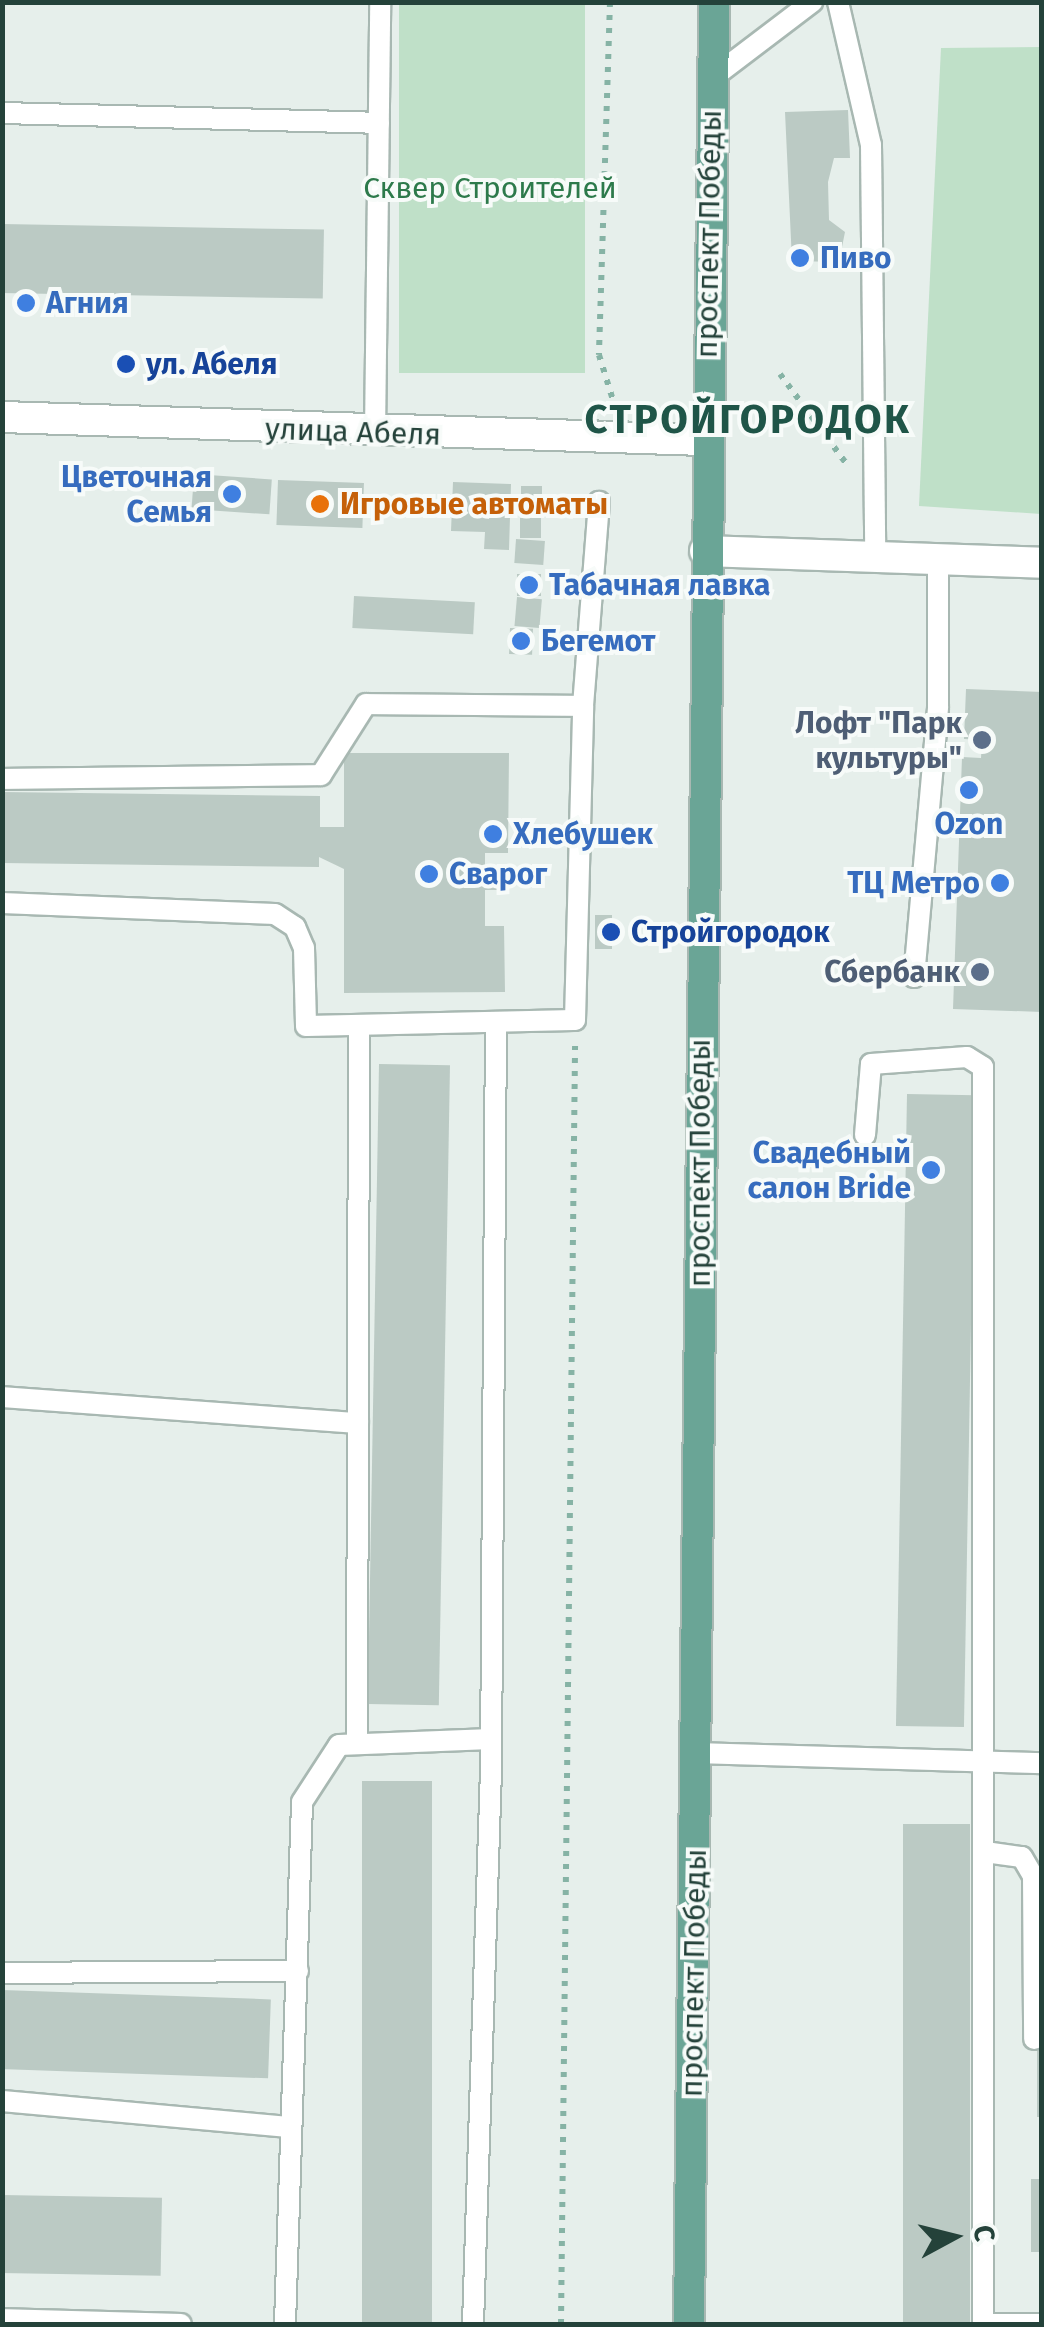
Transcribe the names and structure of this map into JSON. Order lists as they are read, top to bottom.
{
  "streets": {
    "main road": ["проспект Победы"],
    "street": ["улица Абеля"]
  },
  "crossings": [
    ["проспект Победы", "улица Абеля"]
  ],
  "districts": ["СТРОЙГОРОДОК"],
  "parks": ["Сквер Строителей"],
  "places": [
    "Пиво",
    "Агния",
    "ул. Абеля",
    "Цветочная Семья",
    "Игровые автоматы",
    "Табачная лавка",
    "Бегемот",
    "Лофт \"Парк культуры\"",
    "Ozon",
    "Хлебушек",
    "Сварог",
    "ТЦ Метро",
    "Стройгородок",
    "Сбербанк",
    "Свадебный салон Bride"
  ],
  "north": "right"
}
